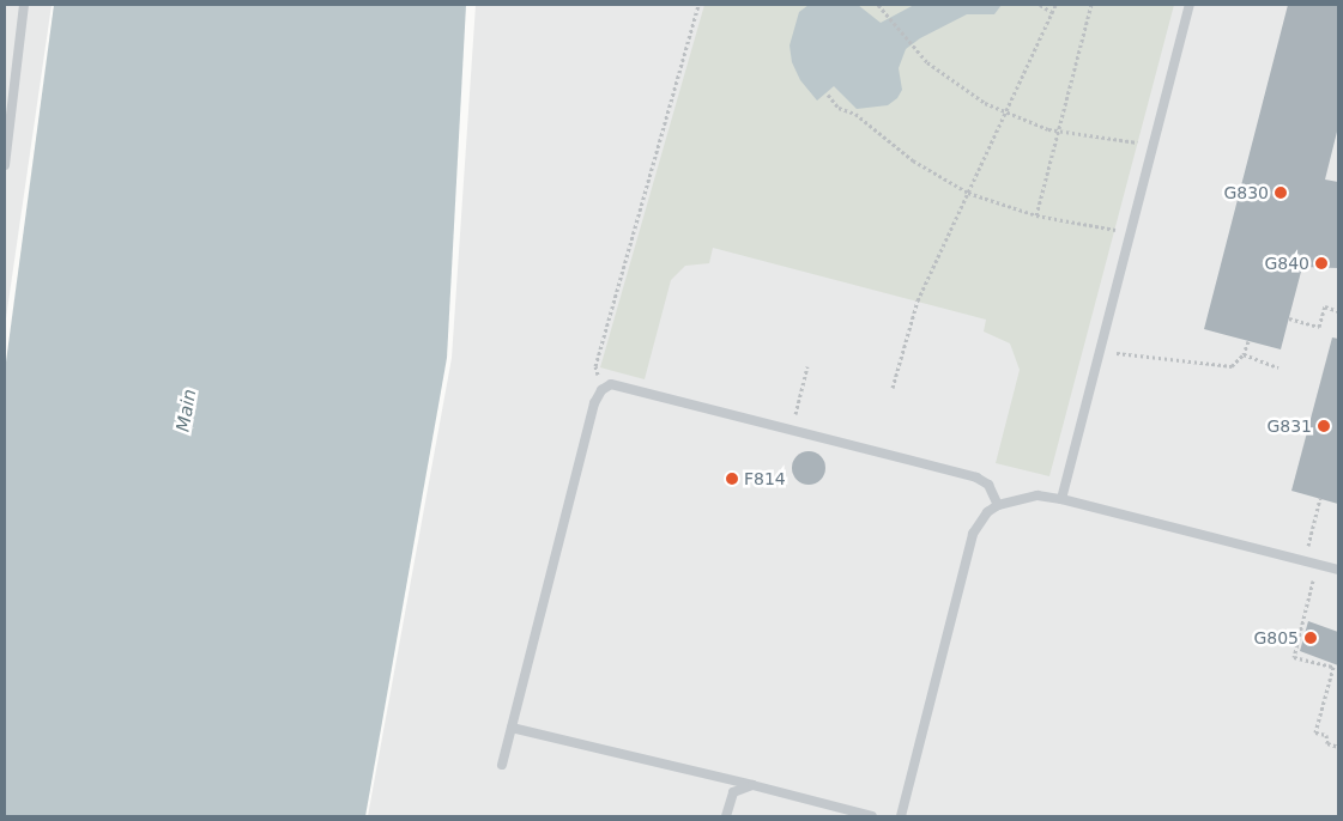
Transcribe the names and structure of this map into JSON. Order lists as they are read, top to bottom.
{
  "water": ["Main"],
  "places": [
    "G830",
    "G840",
    "G831",
    "F814",
    "G805"
  ]
}
